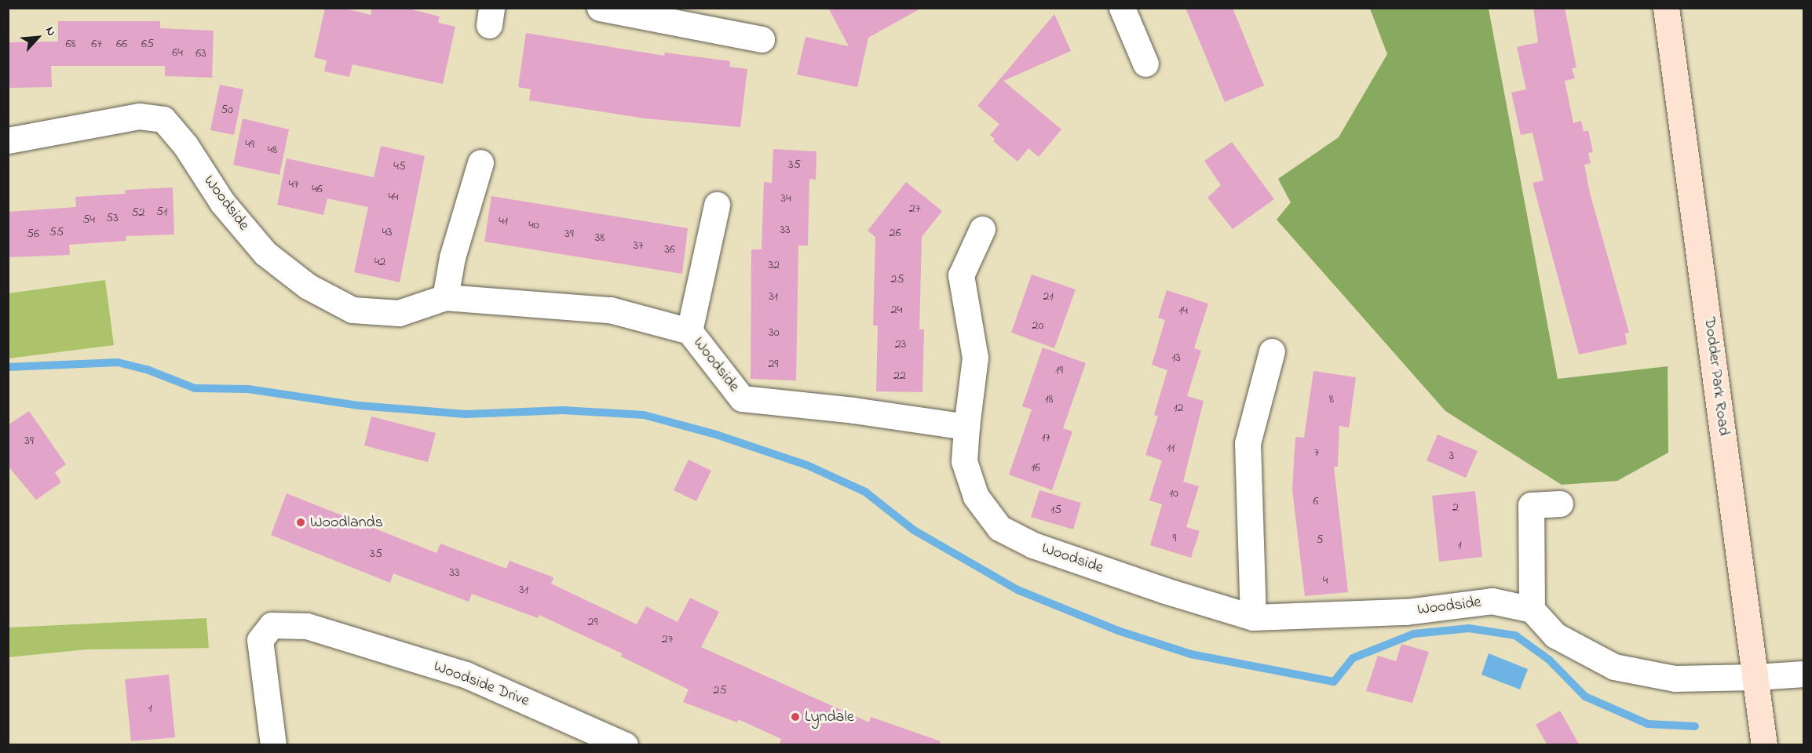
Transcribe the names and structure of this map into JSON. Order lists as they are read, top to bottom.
{
  "streets": {
    "main road": ["Dodder Park Road"],
    "street": ["Woodside", "Woodside Drive"]
  },
  "places": ["Woodlands", "Lyndale"],
  "house_numbers": [
    "68",
    "67",
    "66",
    "65",
    "64",
    "63",
    "50",
    "49",
    "48",
    "35",
    "45",
    "47",
    "46",
    "44",
    "34",
    "27",
    "51",
    "52",
    "53",
    "54",
    "41",
    "40",
    "33",
    "55",
    "43",
    "26",
    "56",
    "39",
    "38",
    "37",
    "36",
    "42",
    "32",
    "25",
    "31",
    "21",
    "24",
    "14",
    "20",
    "30",
    "23",
    "13",
    "29",
    "19",
    "22",
    "18",
    "8",
    "12",
    "17",
    "39",
    "11",
    "7",
    "3",
    "16",
    "10",
    "6",
    "2",
    "15",
    "9",
    "5",
    "1",
    "35",
    "33",
    "4",
    "31",
    "29",
    "27",
    "25",
    "1"
  ],
  "north": "top right"
}
